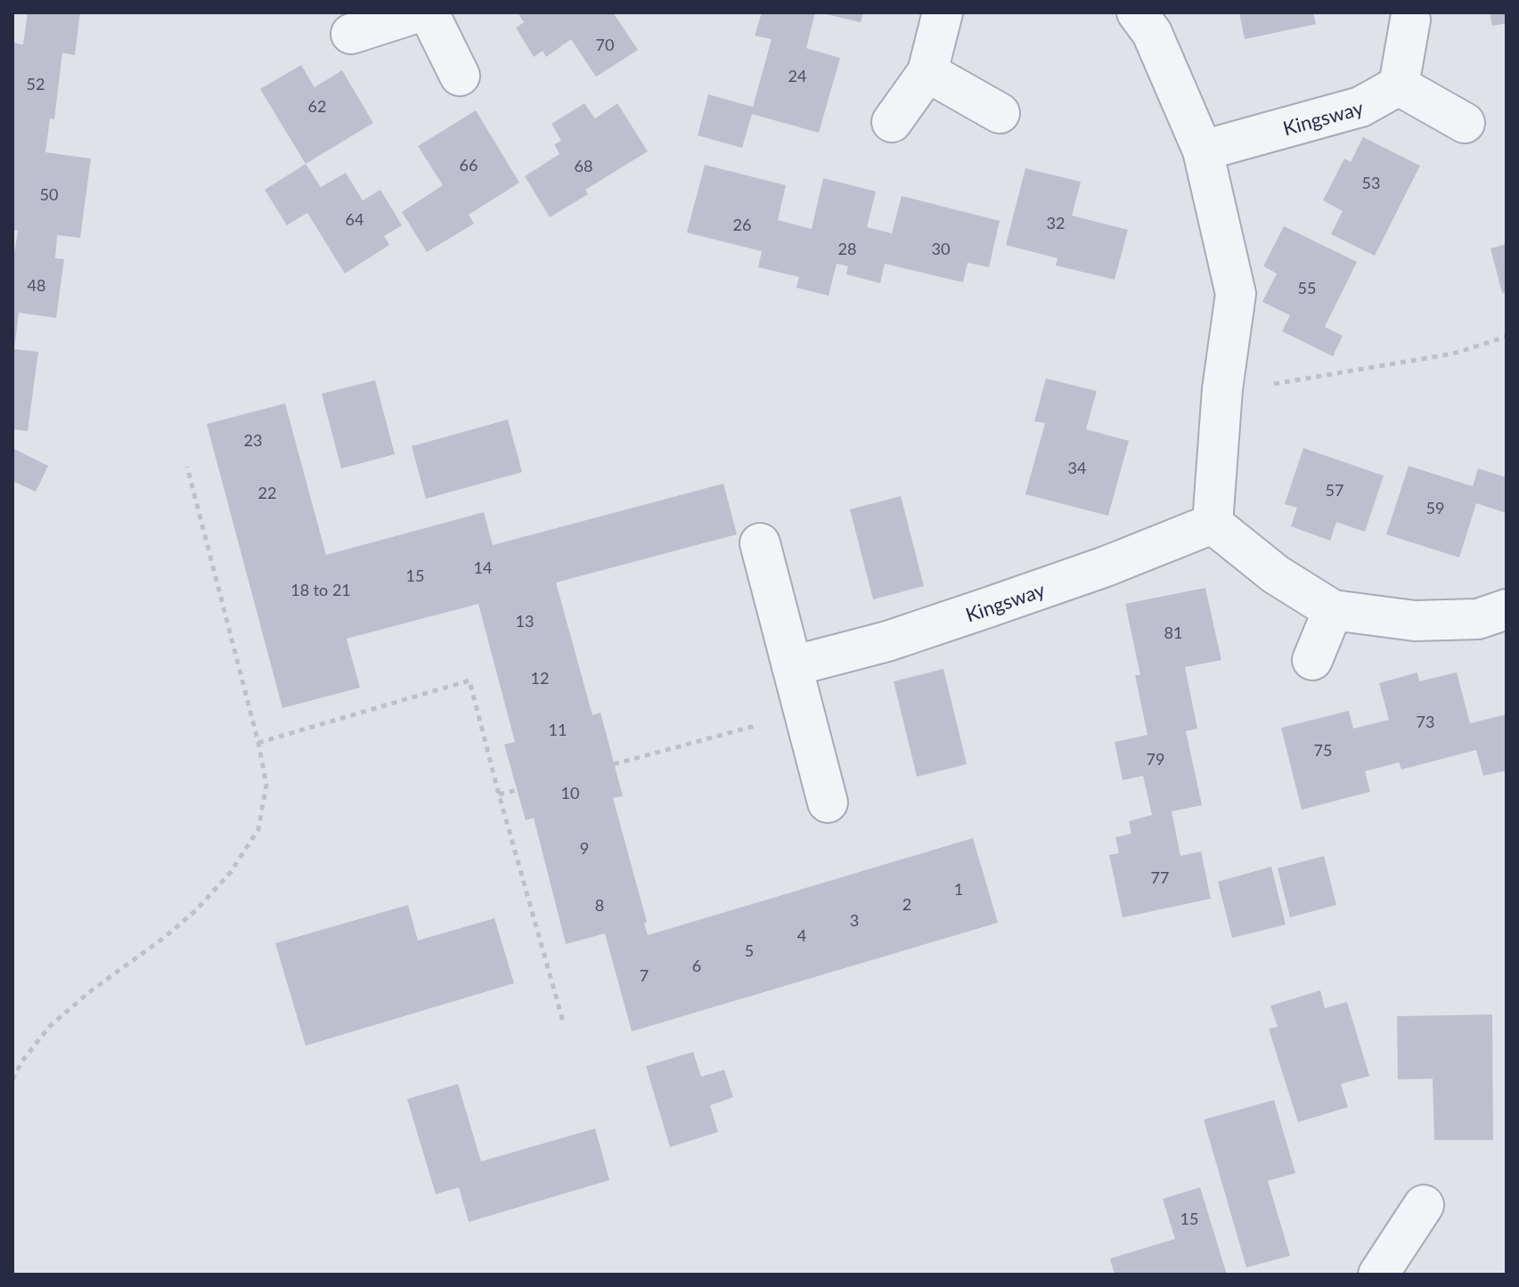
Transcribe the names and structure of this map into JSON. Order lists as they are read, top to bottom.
{
  "streets": {
    "street": ["Kingsway"]
  },
  "house_numbers": [
    "70",
    "24",
    "52",
    "62",
    "66",
    "68",
    "53",
    "50",
    "64",
    "32",
    "26",
    "28",
    "30",
    "48",
    "55",
    "23",
    "34",
    "57",
    "22",
    "59",
    "14",
    "15",
    "18 to 21",
    "13",
    "81",
    "12",
    "73",
    "11",
    "75",
    "79",
    "10",
    "9",
    "77",
    "1",
    "2",
    "8",
    "3",
    "4",
    "5",
    "6",
    "7",
    "15"
  ]
}
